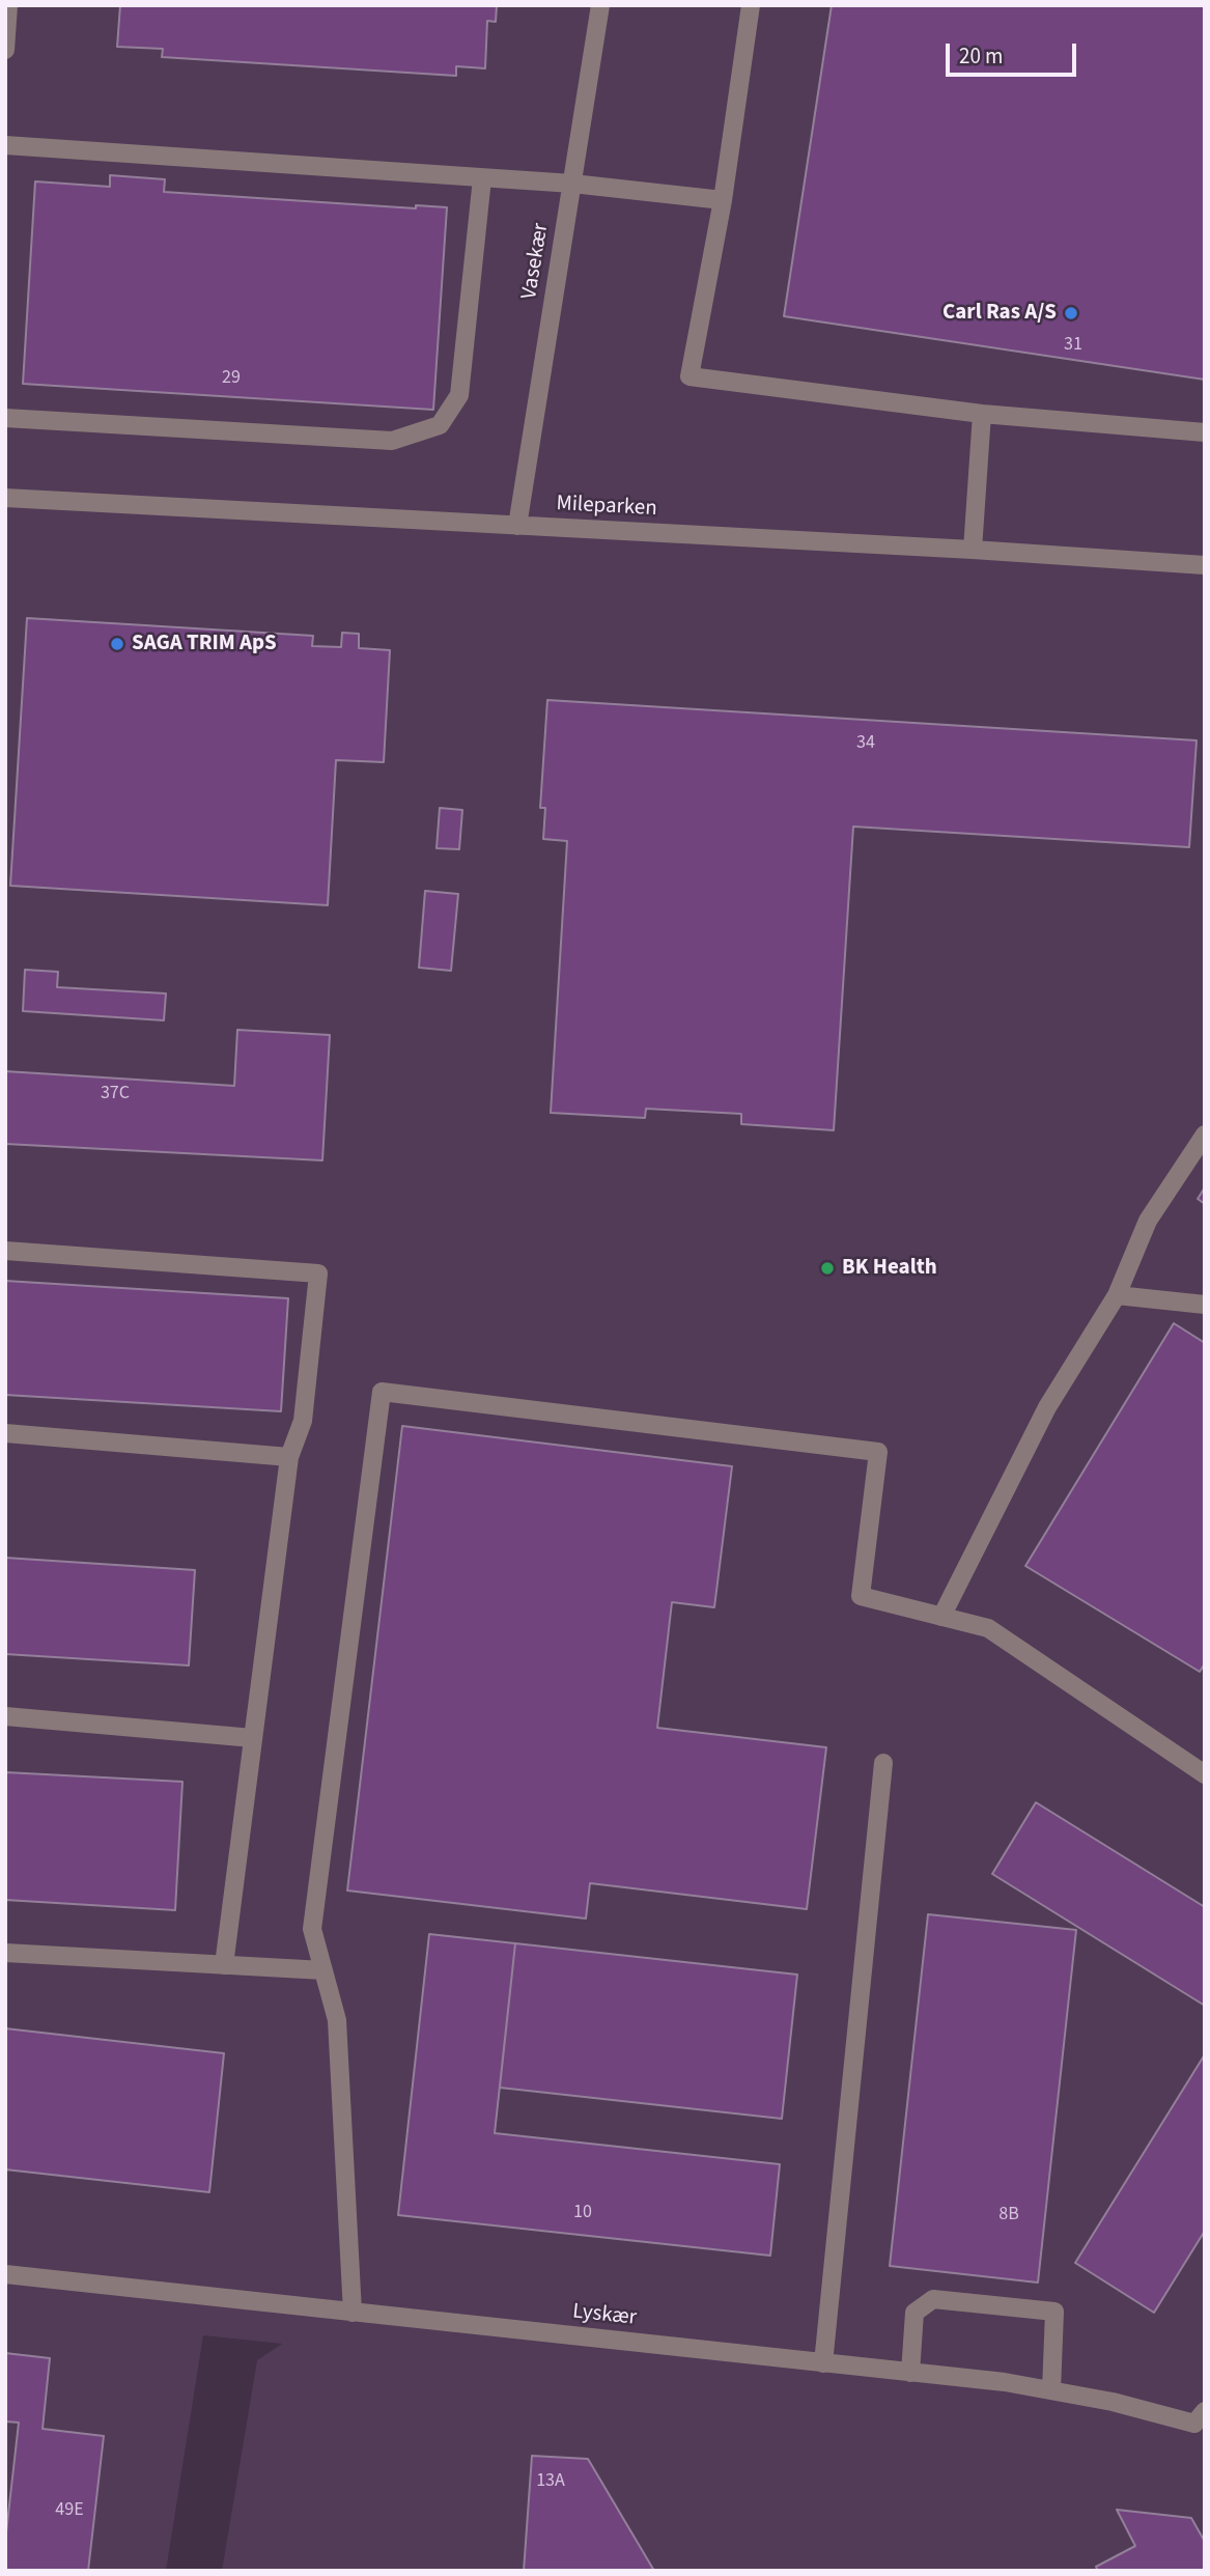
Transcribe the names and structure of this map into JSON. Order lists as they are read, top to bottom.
{
  "streets": {
    "street": ["Vasekær", "Mileparken", "Lyskær"]
  },
  "crossings": [
    ["Vasekær", "Mileparken"]
  ],
  "places": ["Carl Ras A/S", "SAGA TRIM ApS", "BK Health"],
  "house_numbers": [
    "31",
    "29",
    "34",
    "37C",
    "10",
    "8B",
    "13A",
    "49E"
  ],
  "scale_bar": "20 m"
}
